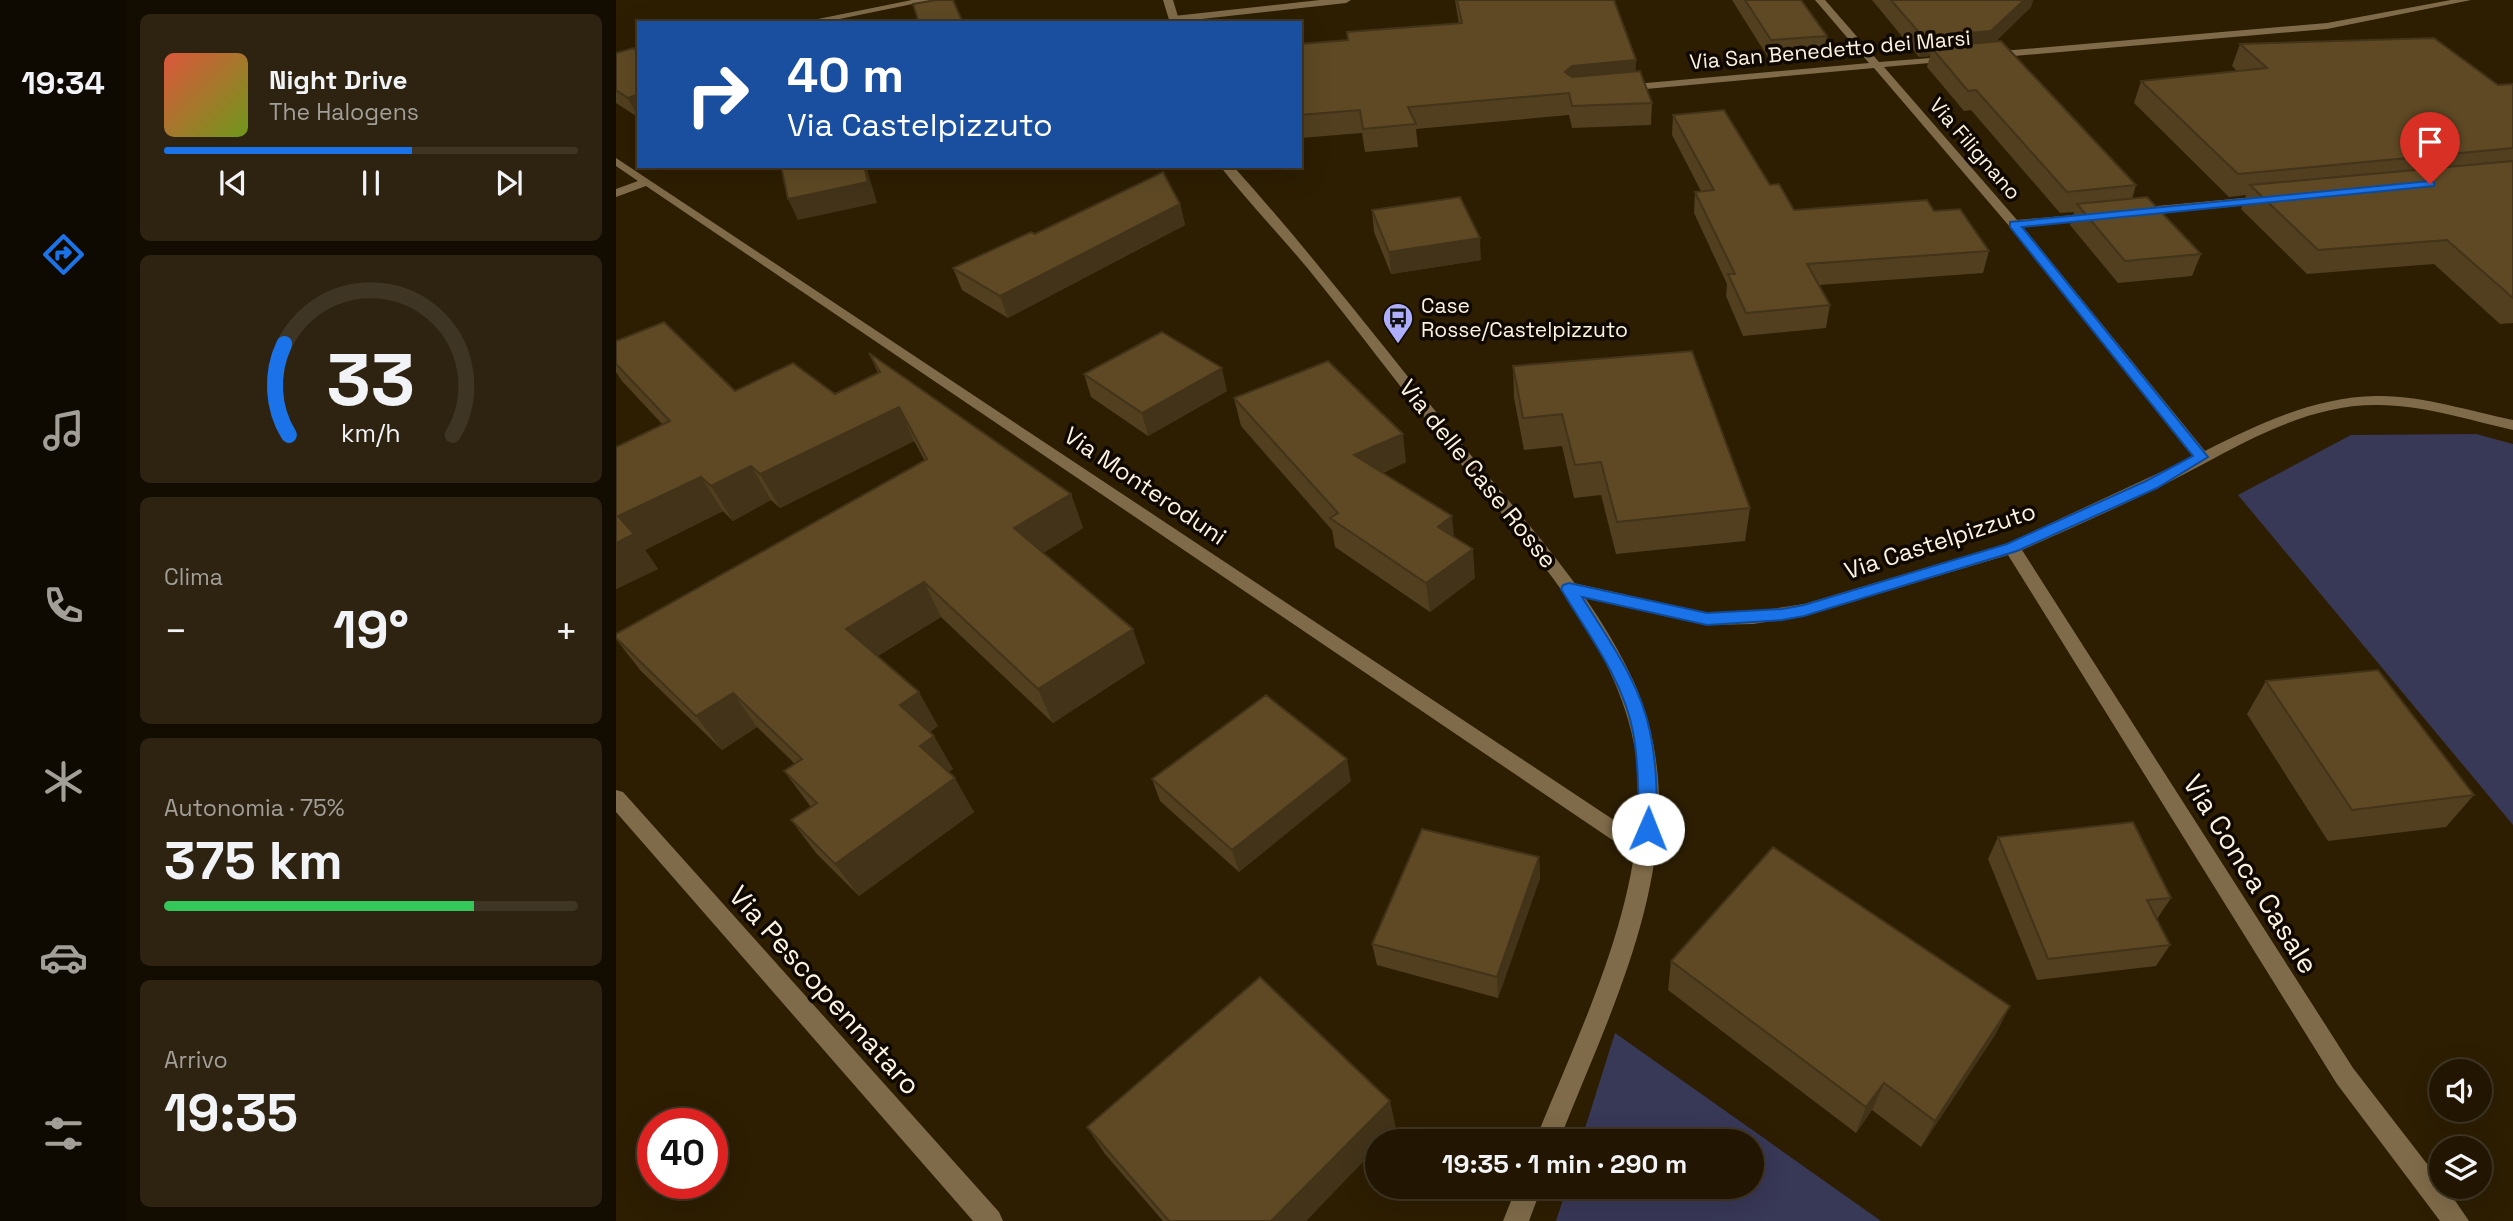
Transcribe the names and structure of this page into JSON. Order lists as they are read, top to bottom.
{
  "streets": {
    "street": [
      "Via San Benedetto dei Marsi",
      "Via Filignano",
      "Via delle Case Rosse",
      "Via Monteroduni",
      "Via Castelpizzuto",
      "Via Conca Casale",
      "Via Pescopennataro"
    ]
  },
  "crossings": [
    ["Via San Benedetto dei Marsi", "Via Filignano"],
    ["Via Filignano", "Via Castelpizzuto"],
    ["Via delle Case Rosse", "Via Monteroduni"],
    ["Via delle Case Rosse", "Via Castelpizzuto"],
    ["Via Castelpizzuto", "Via Conca Casale"]
  ],
  "places": {
    "bus stop": ["Case Rosse/Castelpizzuto"]
  },
  "page": {
    "tabs": "19:34",
    "turn": ["40 m", "Via Castelpizzuto"],
    "song": ["Night Drive", "The Halogens"],
    "tile": [
      "Clima",
      ["Autonomia · 75%", "375 km"],
      ["Arrivo", "19:35"]
    ],
    "heat": ["−", "19°", "+"],
    "limit": "40",
    "trip": "19:35 · 1 min · 290 m",
    "gauge": ["33", "km/h"]
  }
}
